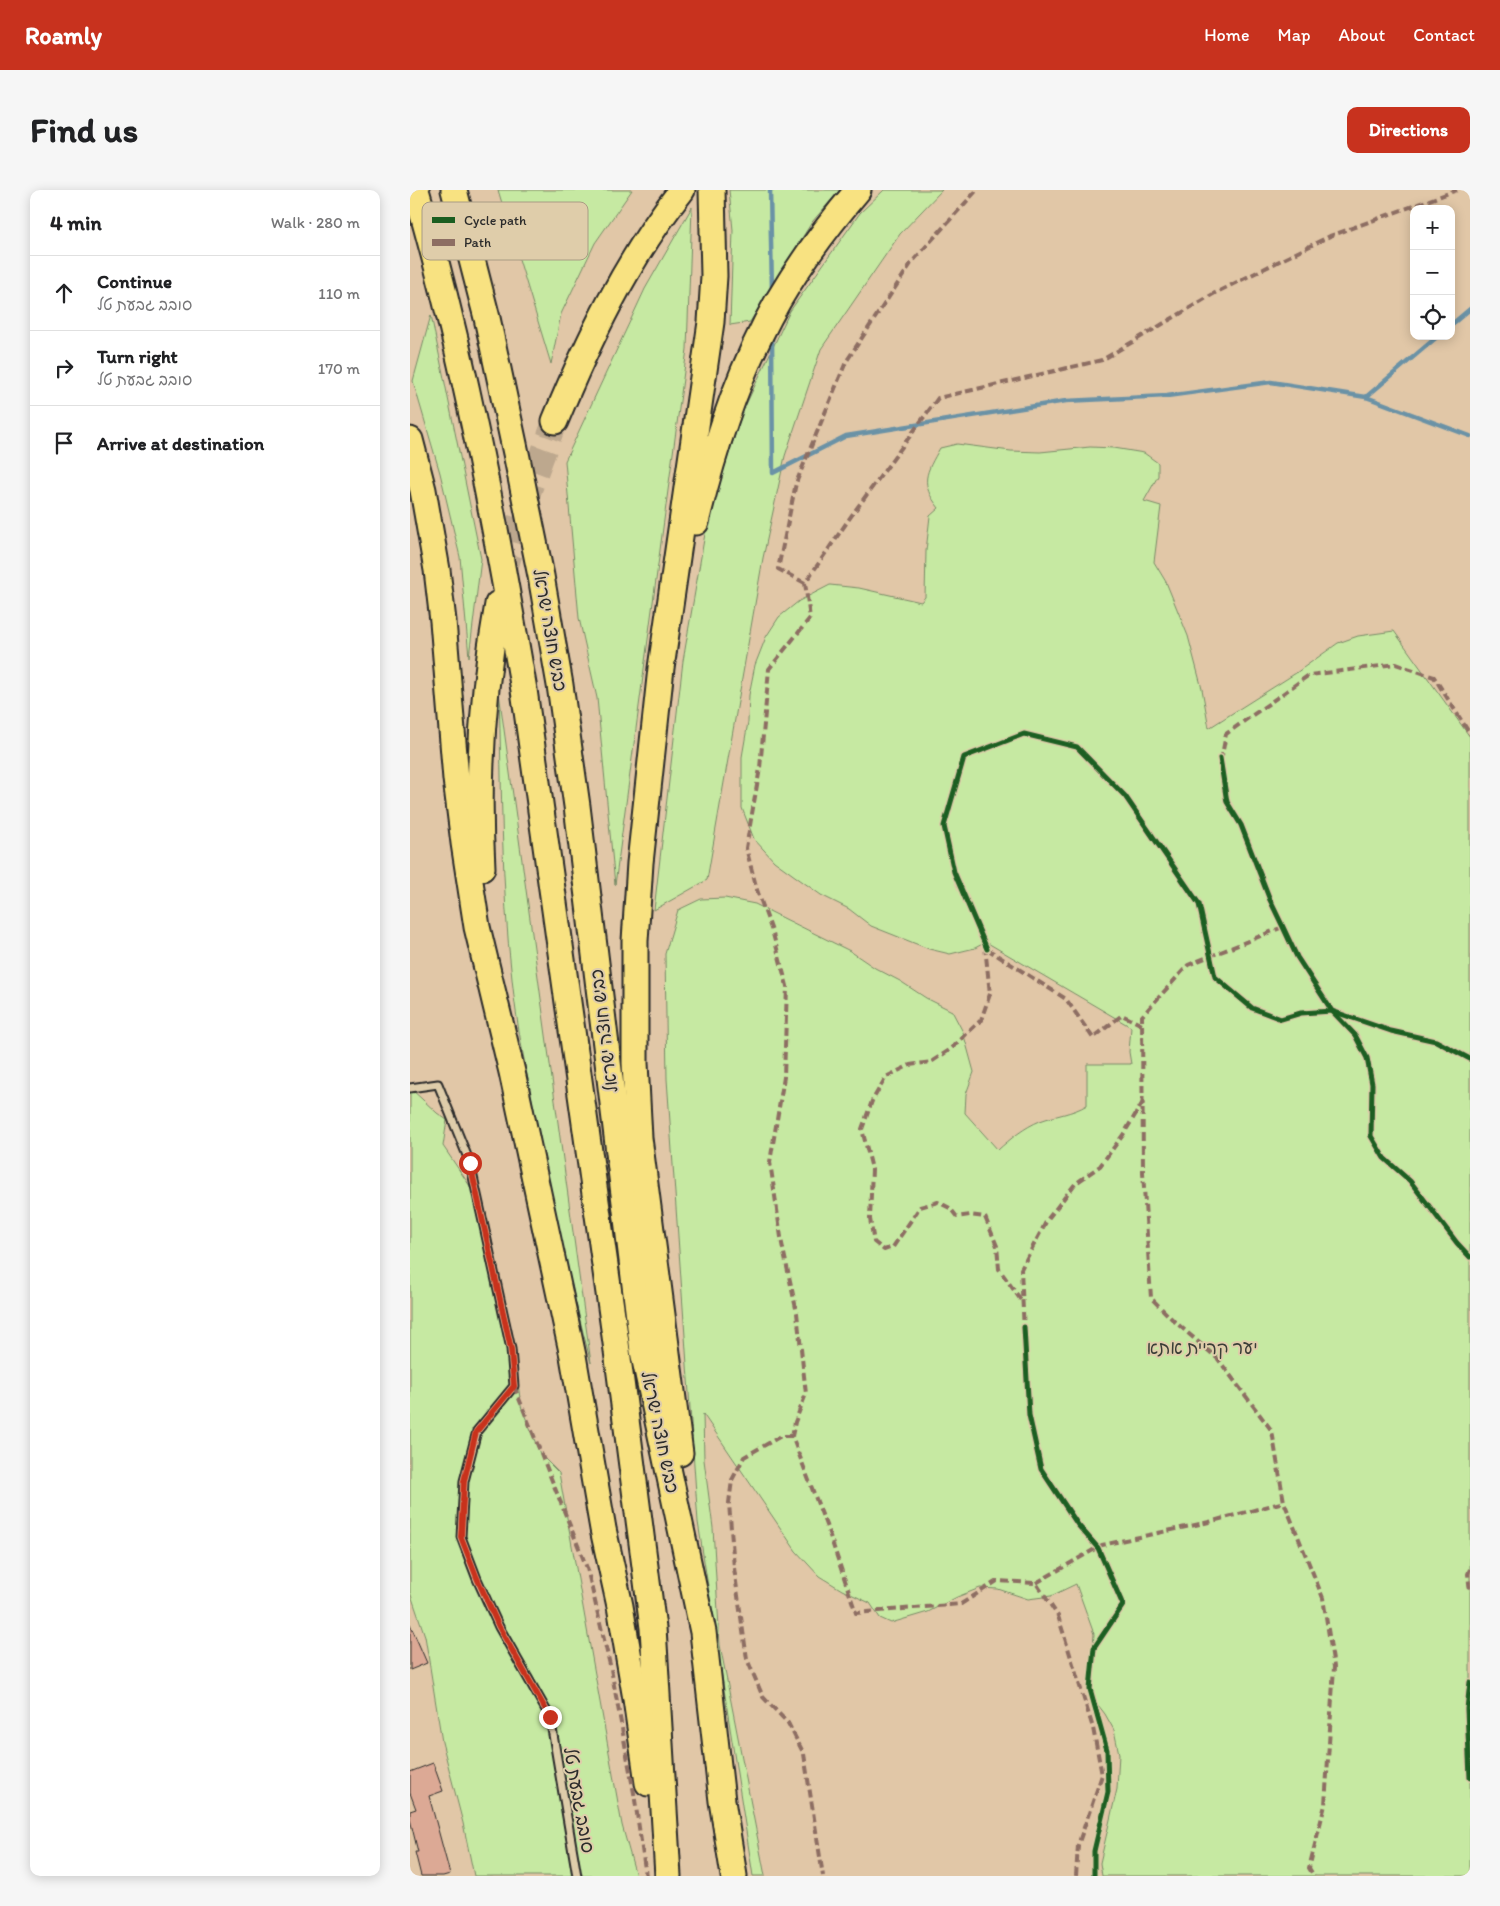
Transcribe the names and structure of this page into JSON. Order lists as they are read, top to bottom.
{
  "streets": {
    "highway": ["כביש חוצה ישראל"],
    "lane": ["סובב גבעת טל"]
  },
  "parks": ["יער קריית אתא"],
  "legend": ["Cycle path", "Path"],
  "page": {
    "header": "Roamly",
    "nav": [
      "Home",
      "Map",
      "About",
      "Contact"
    ],
    "buttons": "Directions",
    "title": "Find us",
    "heading": ["4 min", "Walk · 280 m"],
    "map_buttons": ["+", "−"],
    "list": [
      ["Continue", "סובב גבעת טל", "110 m"],
      ["Turn right", "סובב גבעת טל", "170 m"],
      "Arrive at destination"
    ]
  }
}
